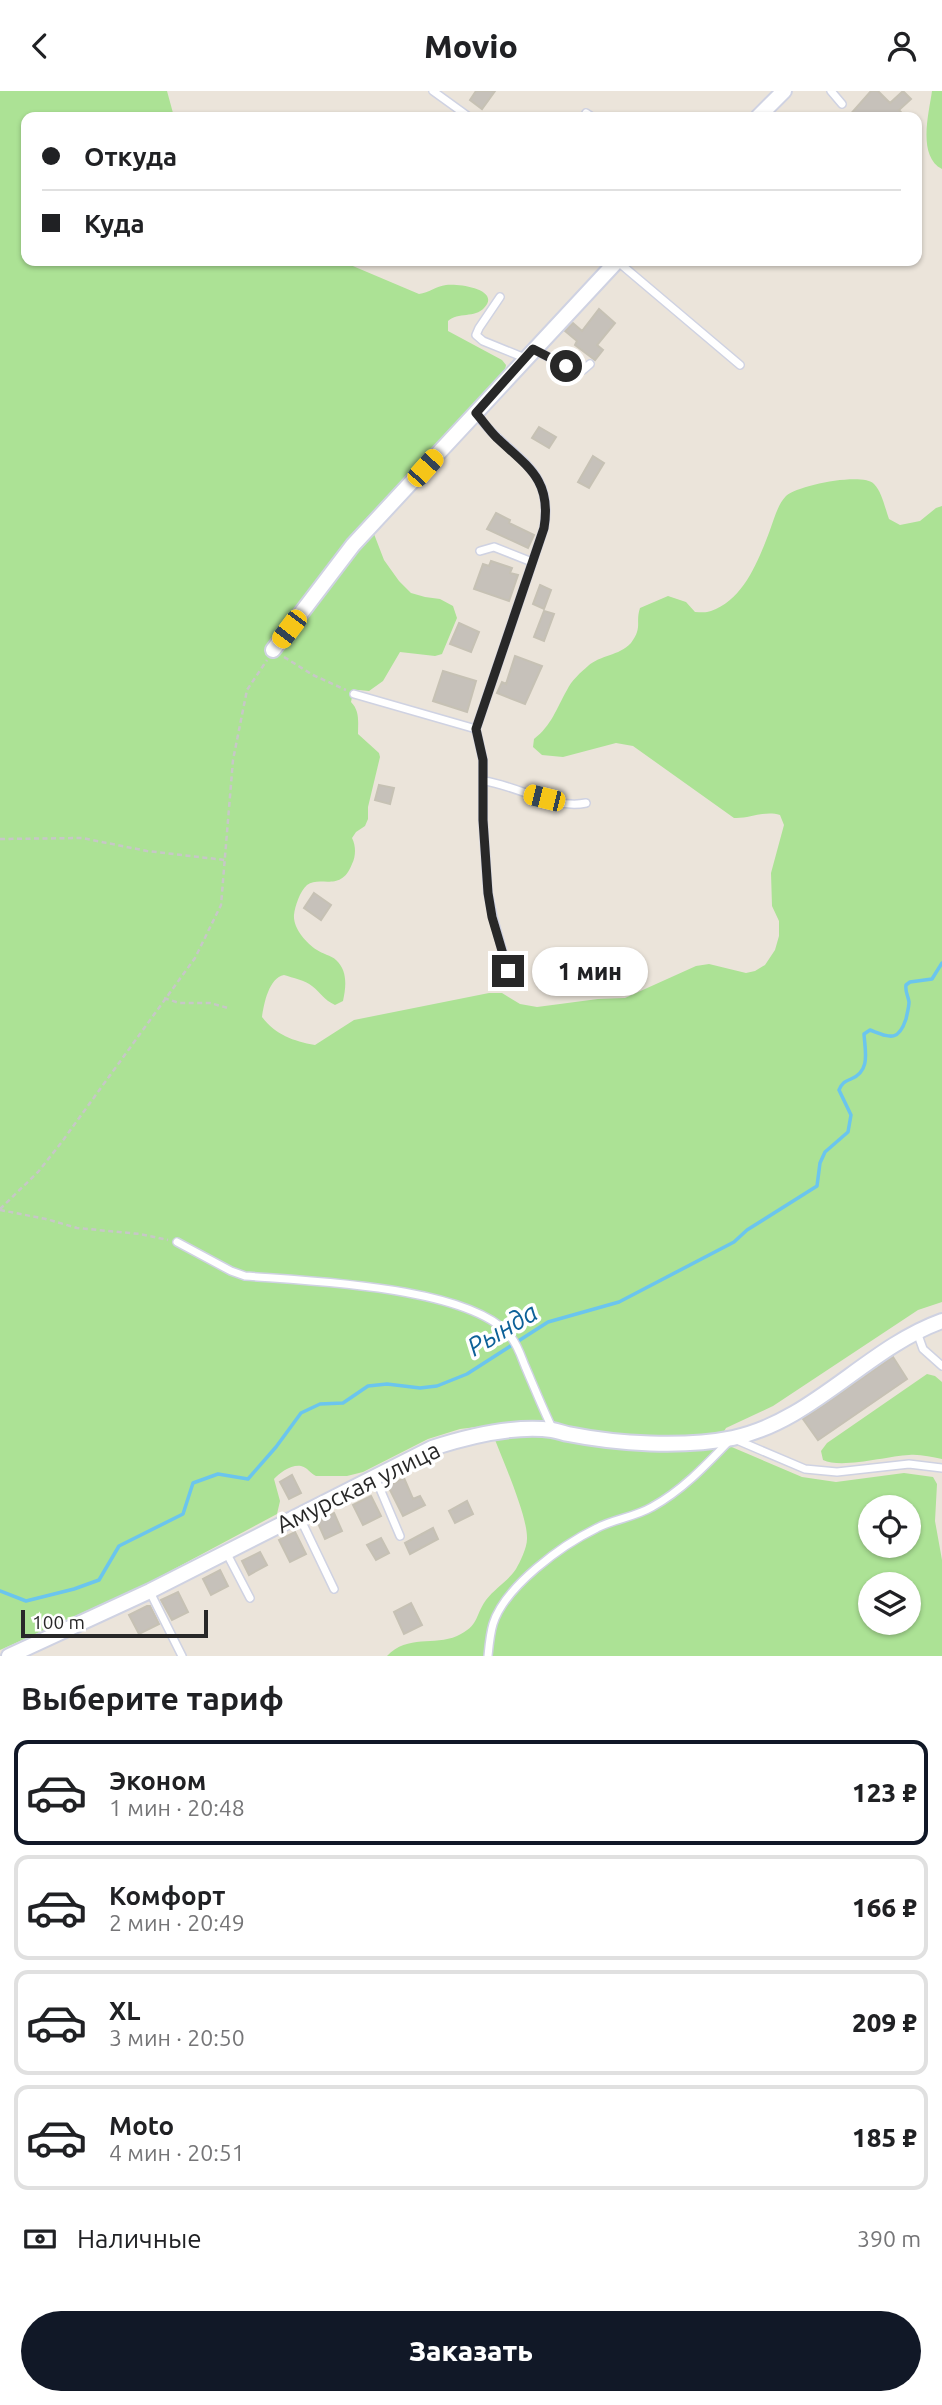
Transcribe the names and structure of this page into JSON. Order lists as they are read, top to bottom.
{
  "streets": {
    "street": ["Амурская улица"]
  },
  "water": ["Рында"],
  "scale_bar": "100 m",
  "page": {
    "header": "Movio",
    "banner": ["Откуда", "Куда"],
    "bubble": "1 мин",
    "scale": "100 m",
    "heading": "Выберите тариф",
    "list": [
      {
        "name": "Эконом",
        "note": "1 мин · 20:48",
        "value": "123 ₽"
      },
      {
        "name": "Комфорт",
        "note": "2 мин · 20:49",
        "value": "166 ₽"
      },
      {
        "name": "XL",
        "note": "3 мин · 20:50",
        "value": "209 ₽"
      },
      {
        "name": "Moto",
        "note": "4 мин · 20:51",
        "value": "185 ₽"
      }
    ],
    "pay": ["Наличные", "390 m"],
    "buttons": "Заказать"
  }
}
